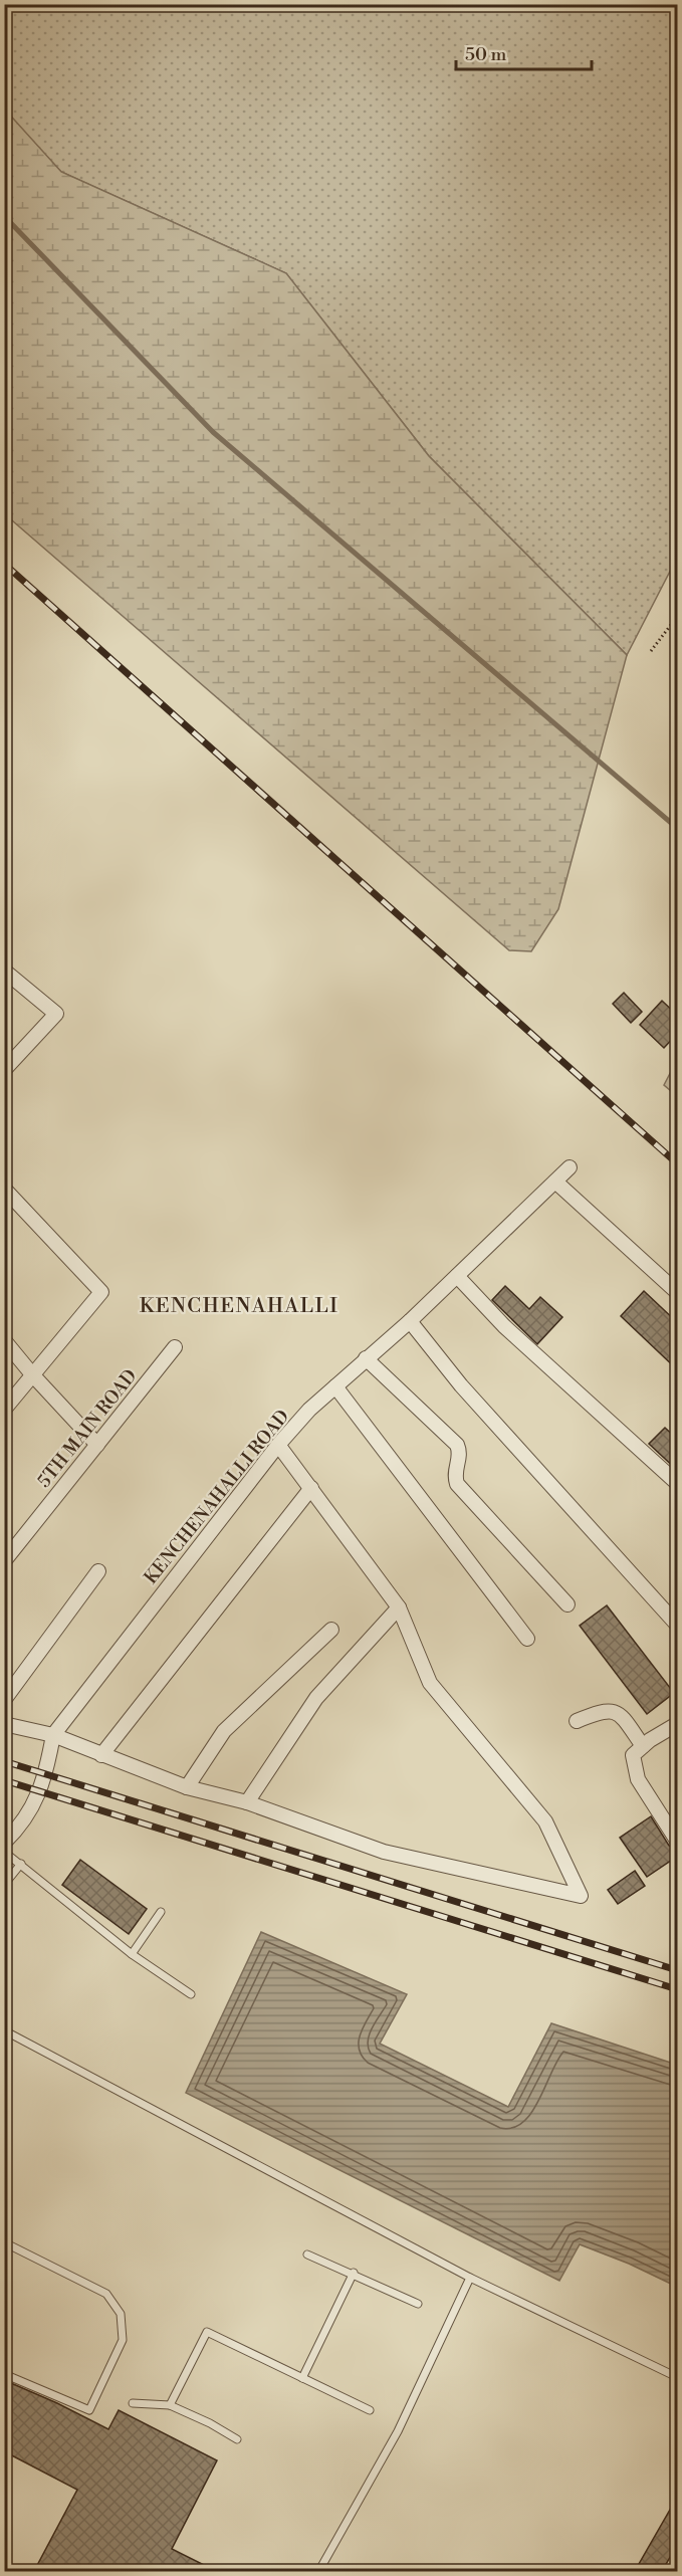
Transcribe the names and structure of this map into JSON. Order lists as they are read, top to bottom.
{
  "streets": {
    "street": ["5TH MAIN ROAD", "KENCHENAHALLI ROAD"]
  },
  "districts": ["KENCHENAHALLI"],
  "scale_bar": "50 m"
}
